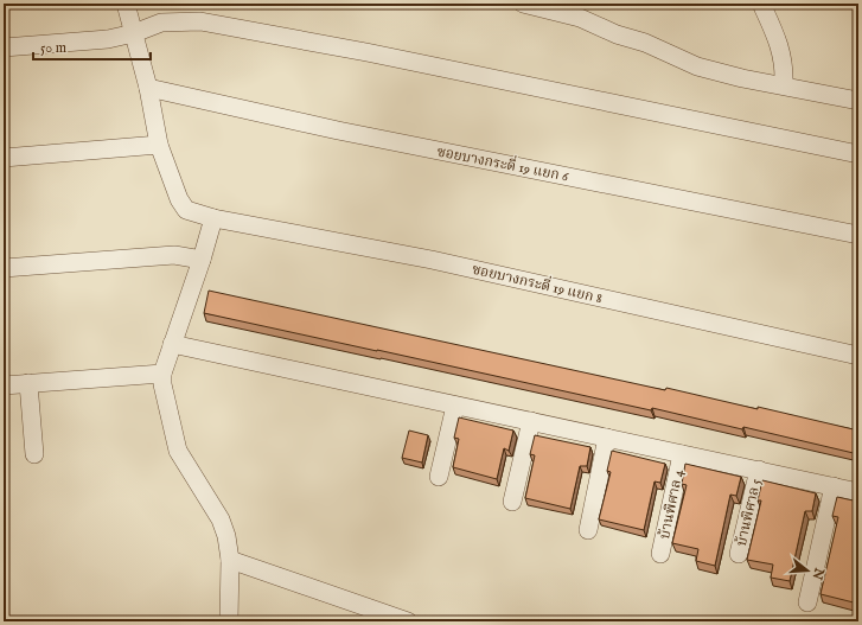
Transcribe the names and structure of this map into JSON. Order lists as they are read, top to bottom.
{
  "streets": {
    "street": [
      "ซอยบางกระดี่ 19 แยก 6",
      "ซอยบางกระดี่ 19 แยก 8",
      "บ้านพิศาล 4",
      "บ้านพิศาล 5"
    ]
  },
  "crossings": [
    ["ซอยบางกระดี่ 19 แยก 6", "ซอยบางกระดี่ 19 แยก 8"]
  ],
  "scale_bar": "50 m",
  "north": "right"
}
